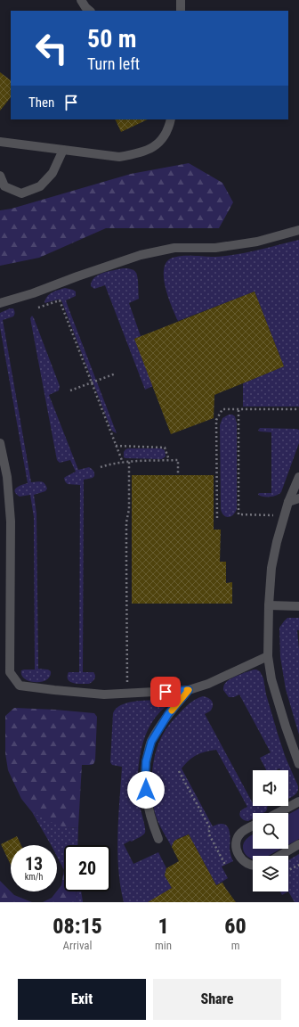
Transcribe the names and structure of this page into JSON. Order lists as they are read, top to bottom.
{
  "page": {
    "turn": ["50 m", "Turn left"],
    "then": "Then",
    "speed": "13 km/h",
    "limit": "20",
    "eta": [
      "08:15",
      "Arrival",
      "1",
      "min",
      "60",
      "m"
    ],
    "buttons": ["Exit", "Share"]
  }
}
